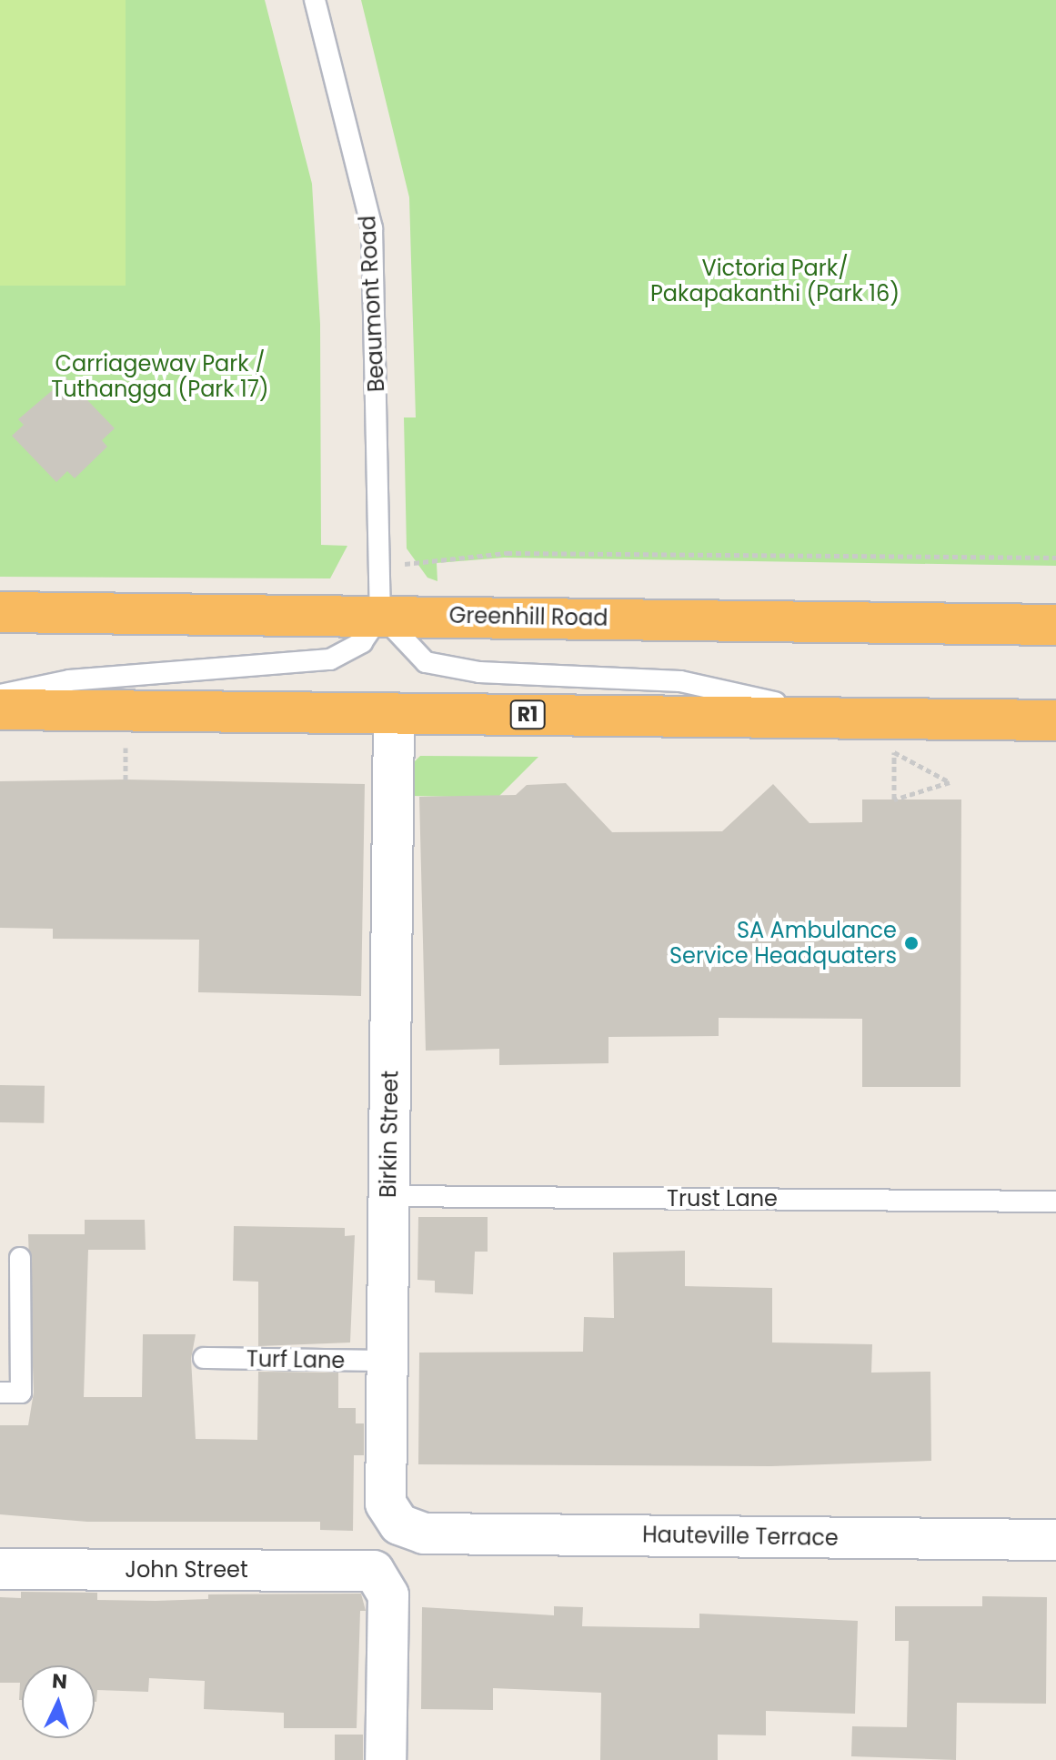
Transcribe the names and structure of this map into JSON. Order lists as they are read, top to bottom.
{
  "streets": {
    "highway": ["Greenhill Road", "R1"],
    "street": ["Birkin Street", "Hauteville Terrace", "John Street"],
    "lane": ["Beaumont Road", "Trust Lane", "Turf Lane"]
  },
  "crossings": [
    ["Beaumont Road", "Greenhill Road"],
    ["R1", "Birkin Street"],
    ["Birkin Street", "Trust Lane"],
    ["Birkin Street", "Turf Lane"],
    ["Birkin Street", "Hauteville Terrace"]
  ],
  "parks": ["Victoria Park/ Pakapakanthi (Park 16)", "Carriageway Park / Tuthangga (Park 17)"],
  "places": ["SA Ambulance Service Headquaters"],
  "north": "top"
}
